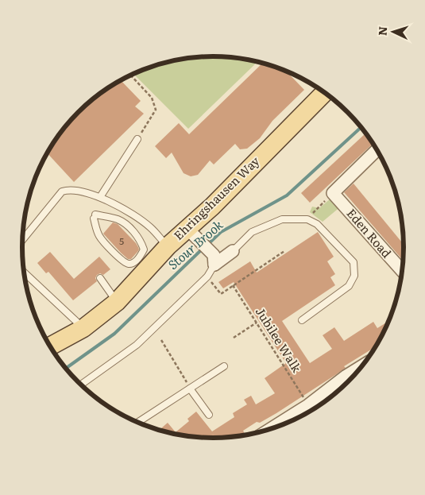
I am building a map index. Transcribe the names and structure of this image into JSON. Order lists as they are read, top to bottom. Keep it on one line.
{"streets":{"main road":["Ehringshausen Way"],"street":["Eden Road"],"path":["Jubilee Walk"]},"water":["Stour Brook"],"house_numbers":["5"],"north":"left"}
